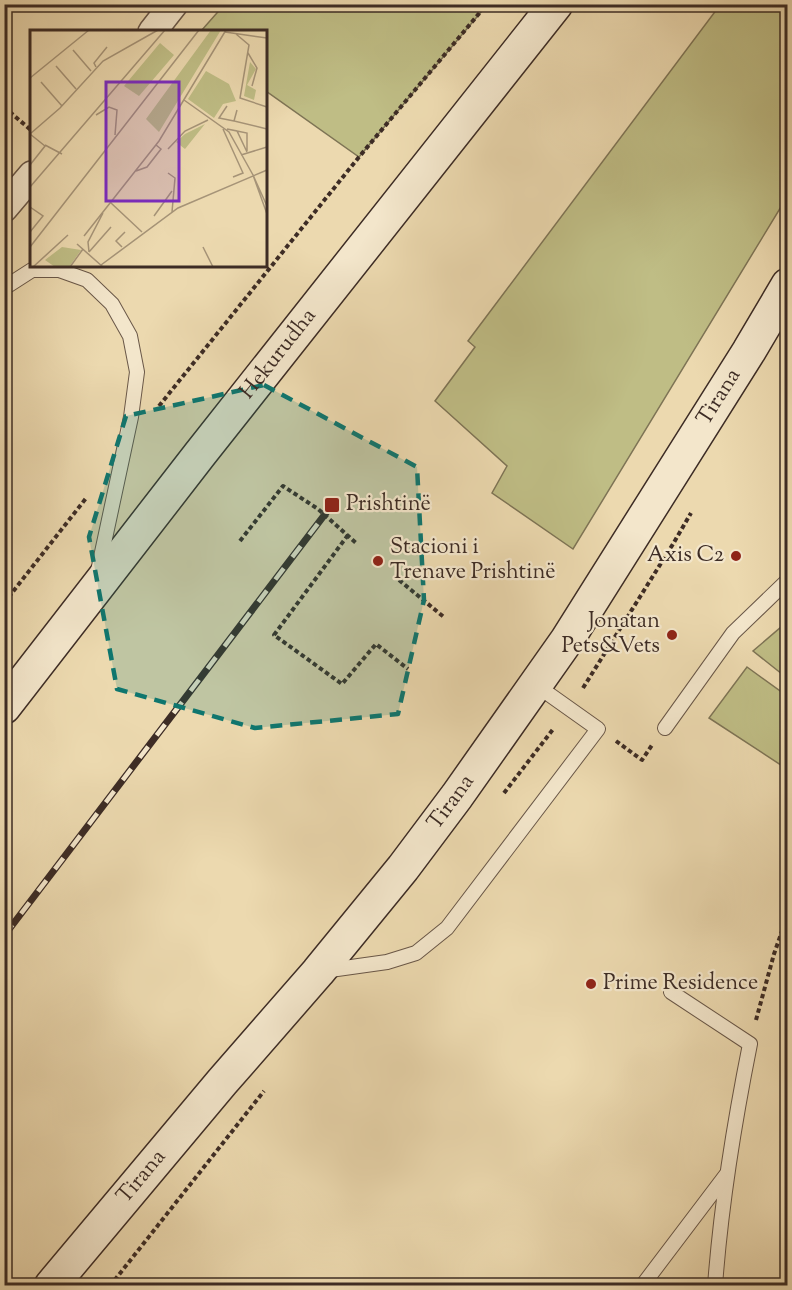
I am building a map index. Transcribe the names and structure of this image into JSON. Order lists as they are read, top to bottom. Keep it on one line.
{"streets":{"main road":["Hekurudha","Tirana"]},"places":{"transit":["Prishtinë"],"other":["Axis C2","Stacioni i Trenave Prishtinë","Jonatan Pets&Vets","Prime Residence"]}}
